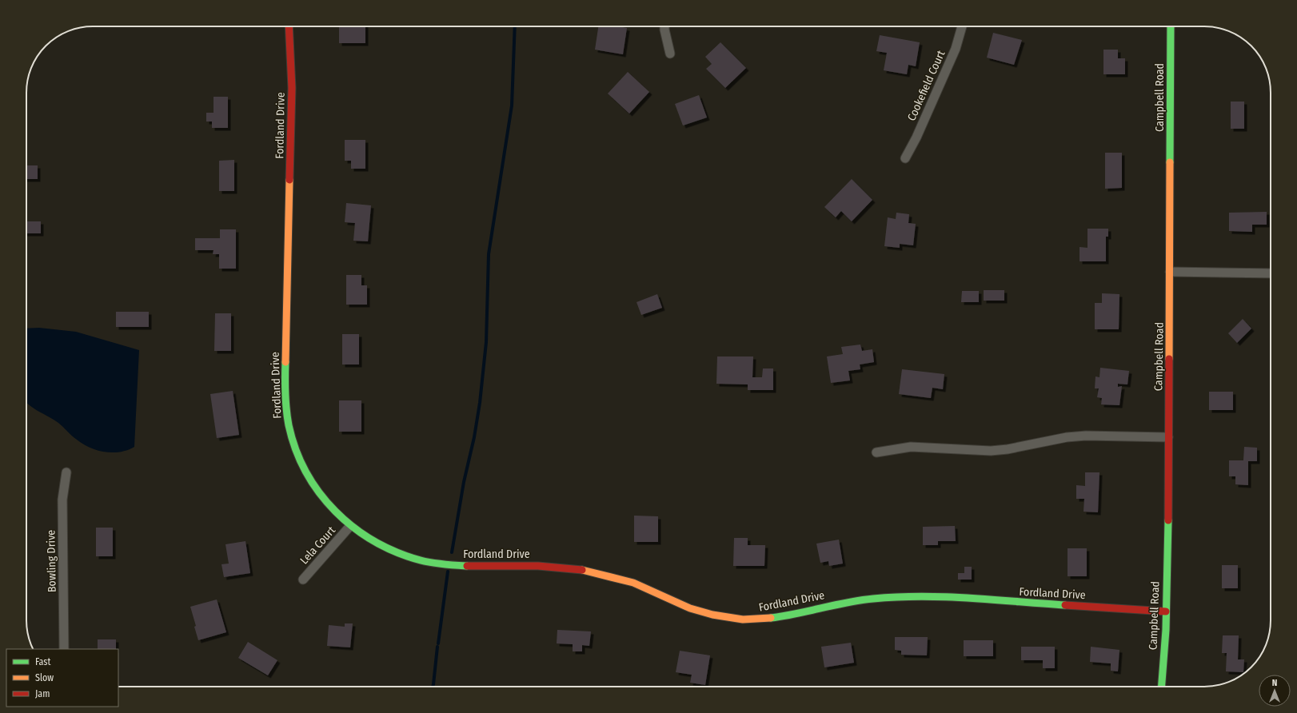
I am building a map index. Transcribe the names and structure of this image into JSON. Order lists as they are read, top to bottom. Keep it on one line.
{"streets":{"street":["Cookefield Court","Campbell Road","Fordland Drive","Lela Court","Bowling Drive"]},"crossings":[["Campbell Road","Fordland Drive"],["Fordland Drive","Lela Court"]],"legend":["Fast","Slow","Jam"],"north":"top"}
